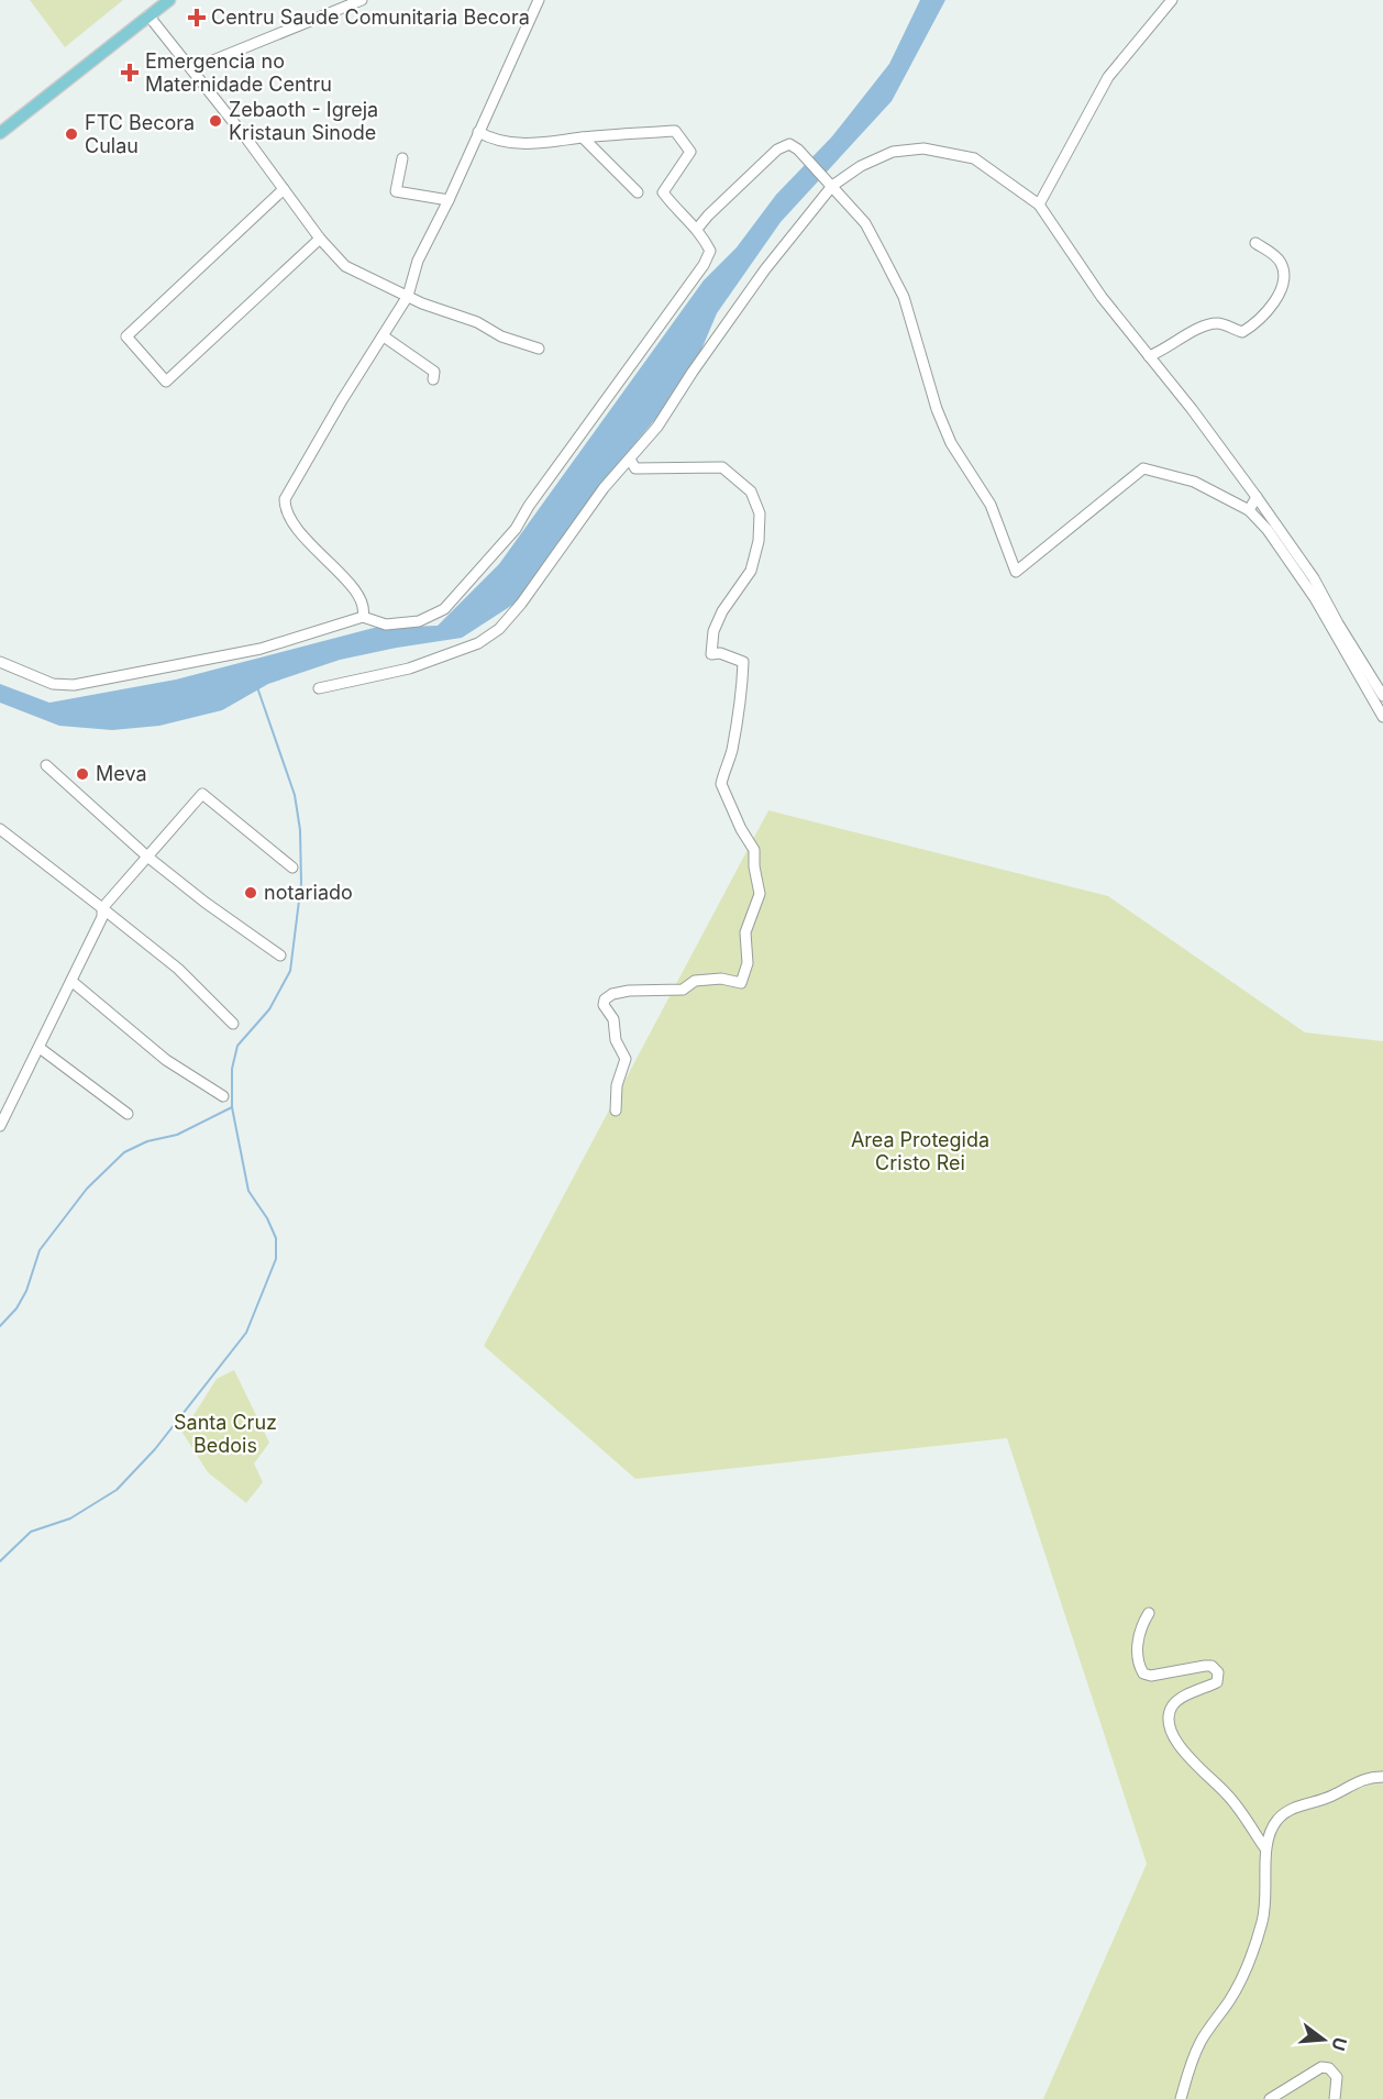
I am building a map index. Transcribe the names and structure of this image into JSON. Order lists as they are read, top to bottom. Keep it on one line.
{"parks":["Area Protegida Cristo Rei","Santa Cruz Bedois"],"places":{"health":["Centru Saude Comunitaria Becora","Emergencia no Maternidade Centru"],"other":["Zebaoth - Igreja Kristaun Sinode","FTC Becora Culau","Meva","notariado"]},"north":"right"}
